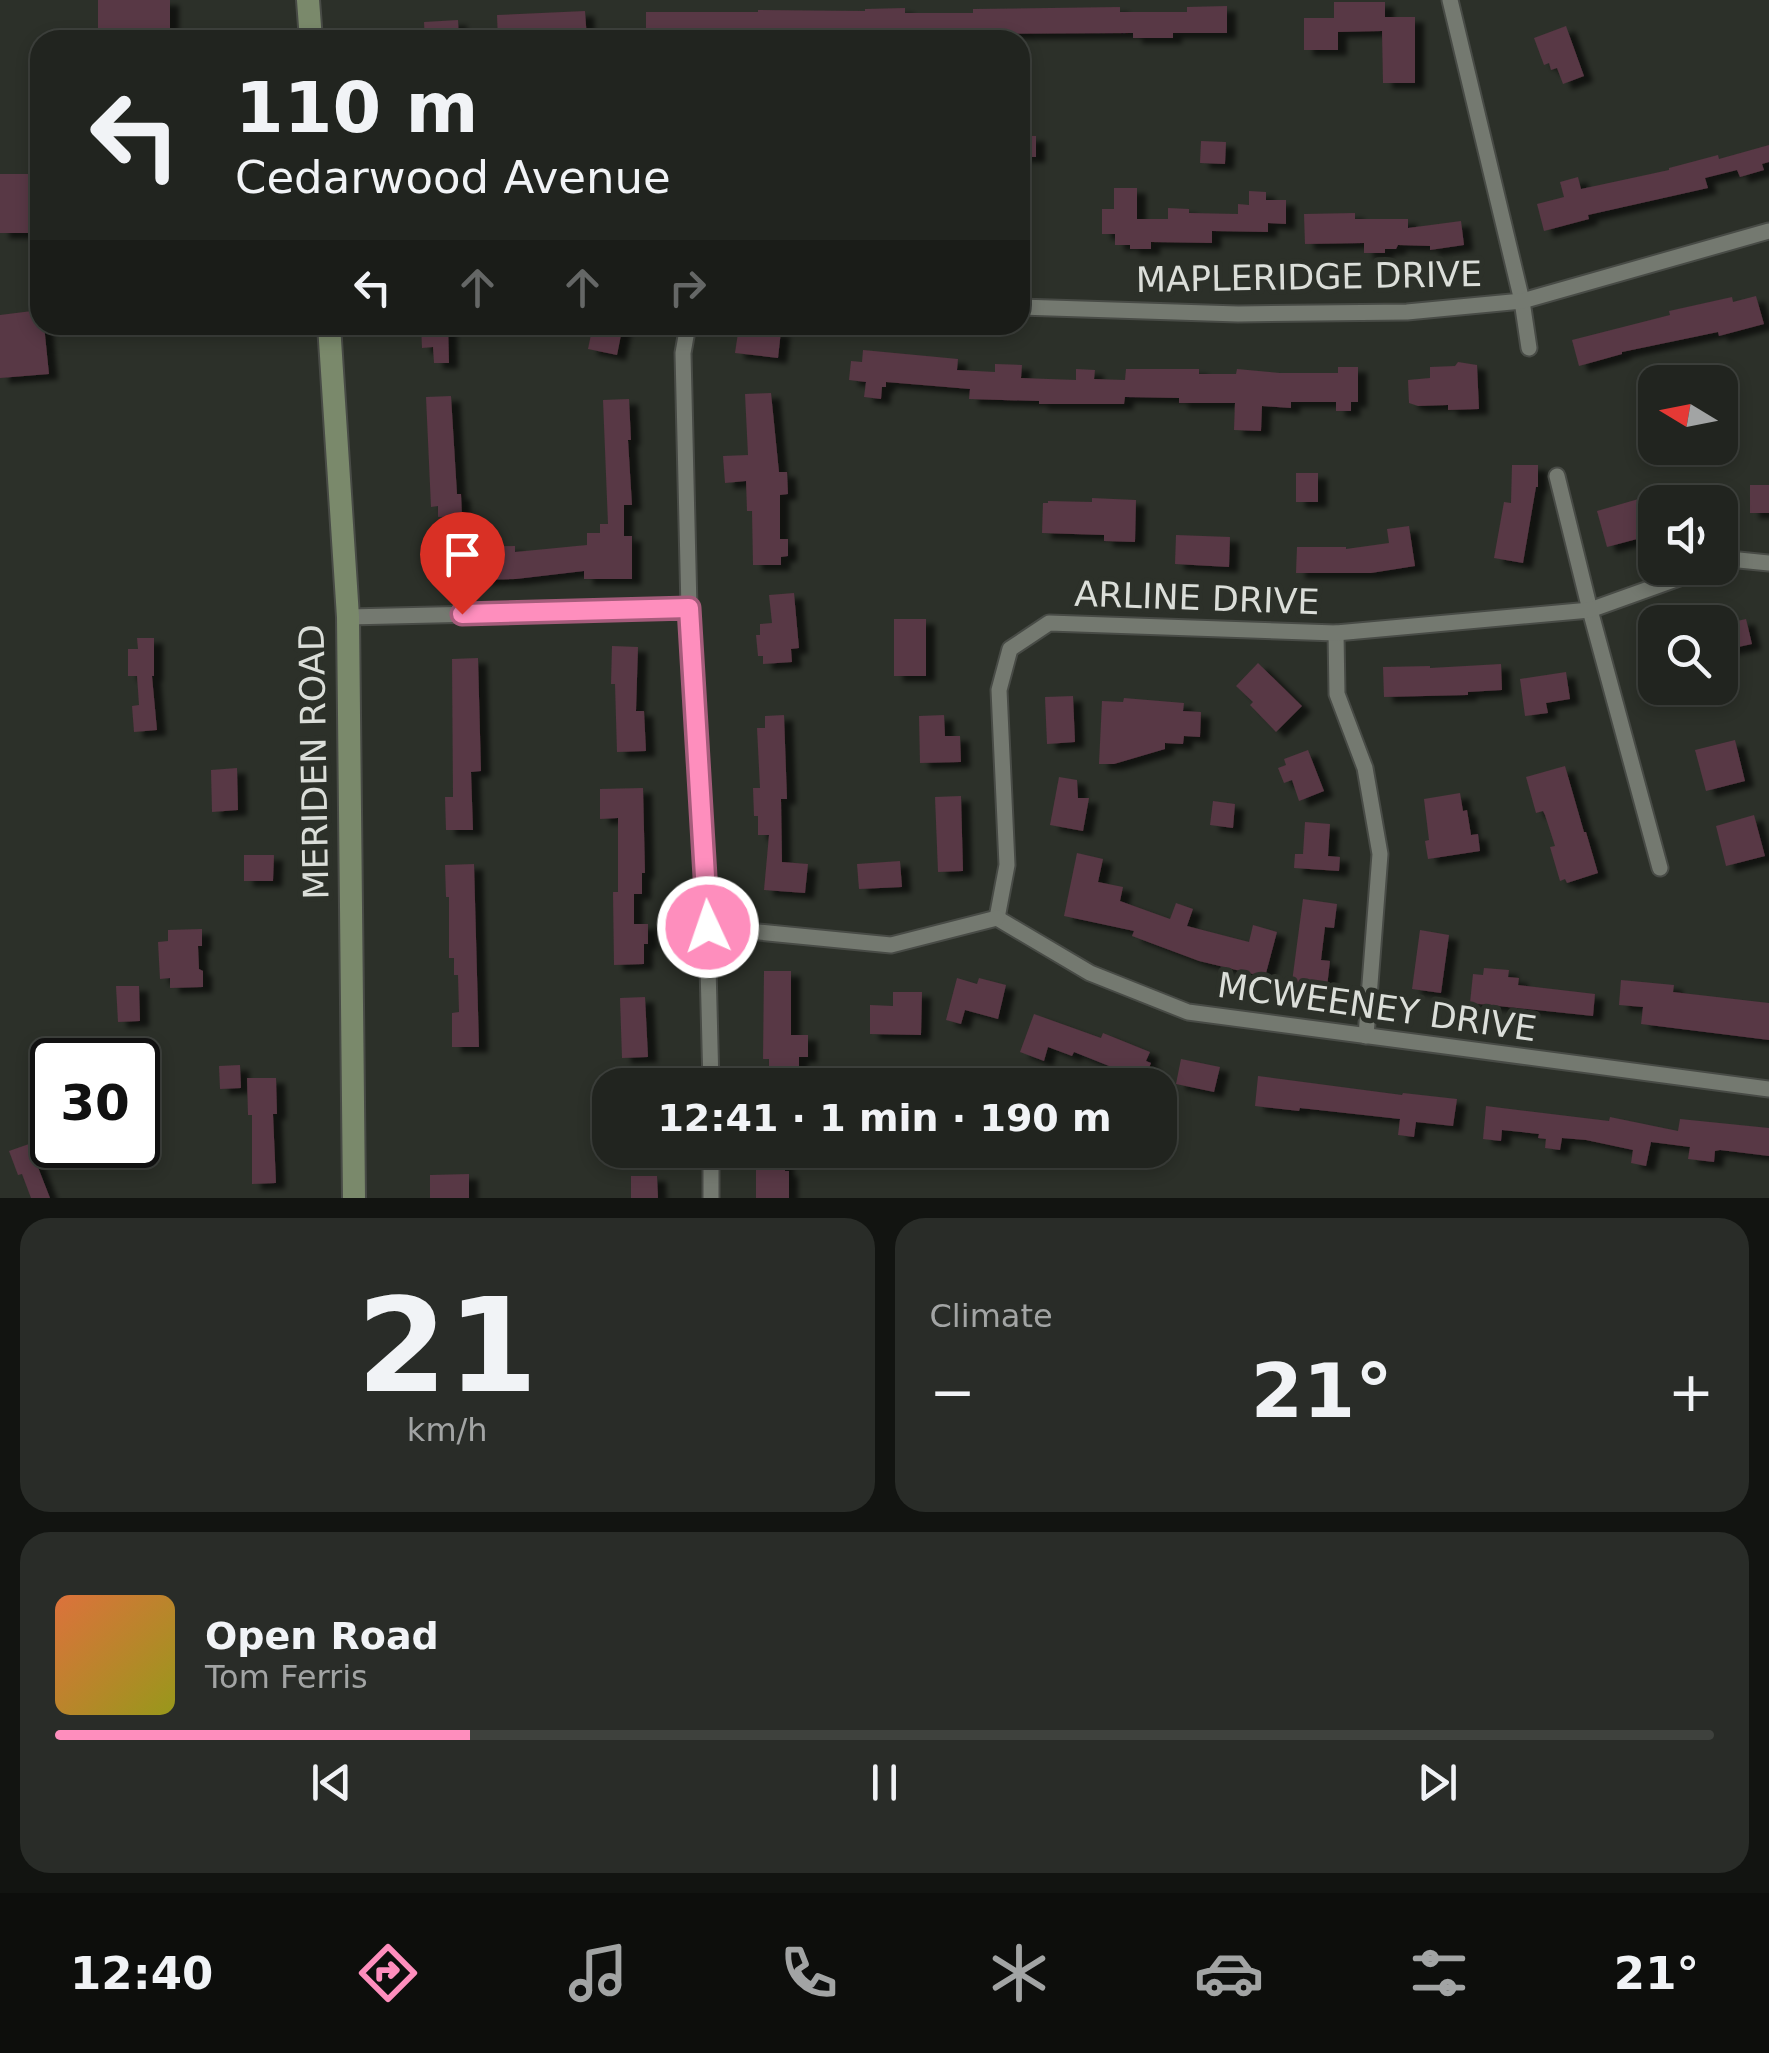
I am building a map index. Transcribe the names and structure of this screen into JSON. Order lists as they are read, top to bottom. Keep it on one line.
{"streets":{"main road":["MERIDEN ROAD"],"street":["MAPLERIDGE DRIVE","ARLINE DRIVE","MCWEENEY DRIVE"]},"crossings":[["ARLINE DRIVE","MCWEENEY DRIVE"]],"north":"left","page":{"turn":["110 m","Cedarwood Avenue"],"limit":"30","trip":"12:41 · 1 min · 190 m","tile":[["21","km/h"],"Climate"],"heat":["−","21°","+"],"song":["Open Road","Tom Ferris"],"tabs":["12:40","21°"]}}
